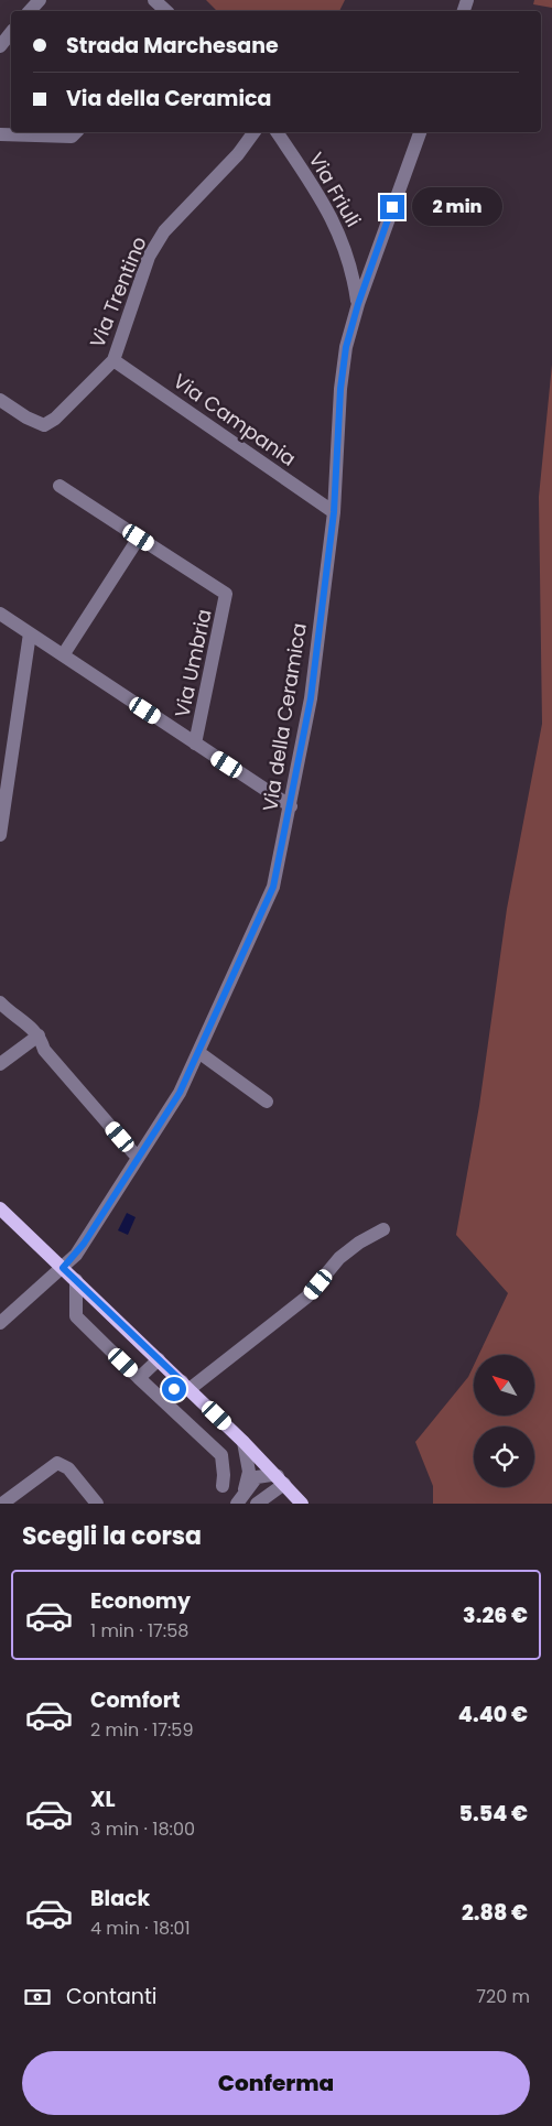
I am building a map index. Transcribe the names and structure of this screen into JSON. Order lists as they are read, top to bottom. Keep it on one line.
{"streets":{"street":["Via Friuli","Via Trentino","Via Campania","Via Umbria","Via della Ceramica"]},"crossings":[["Via Friuli","Via della Ceramica"],["Via Trentino","Via Campania"],["Via Campania","Via della Ceramica"]],"north":"top left","page":{"banner":["Strada Marchesane","Via della Ceramica"],"bubble":"2 min","heading":"Scegli la corsa","list":[{"name":"Economy","note":"1 min · 17:58","value":"3.26 €"},{"name":"Comfort","note":"2 min · 17:59","value":"4.40 €"},{"name":"XL","note":"3 min · 18:00","value":"5.54 €"},{"name":"Black","note":"4 min · 18:01","value":"2.88 €"}],"pay":["Contanti","720 m"],"buttons":"Conferma"}}
